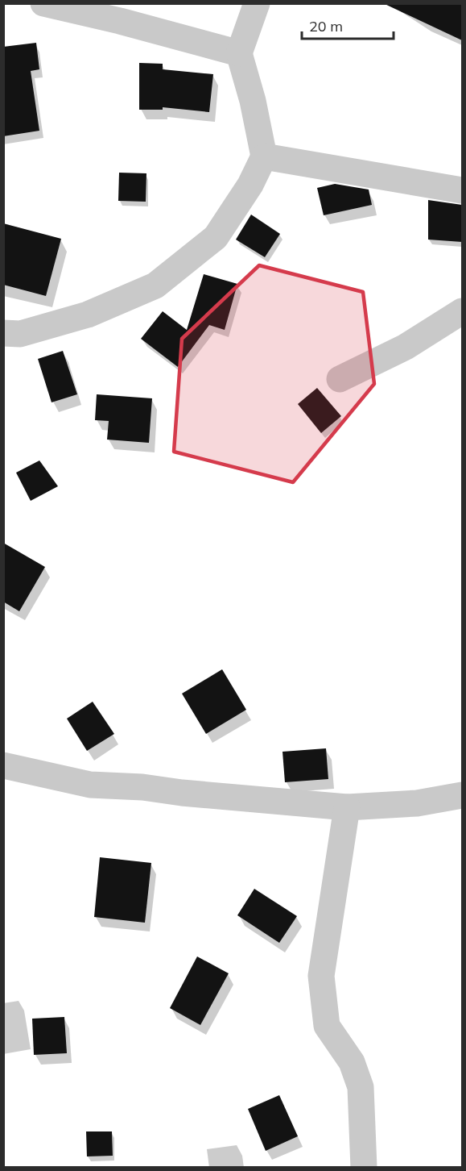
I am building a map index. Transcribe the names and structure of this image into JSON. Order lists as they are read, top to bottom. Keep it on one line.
{"scale_bar":"20 m"}
